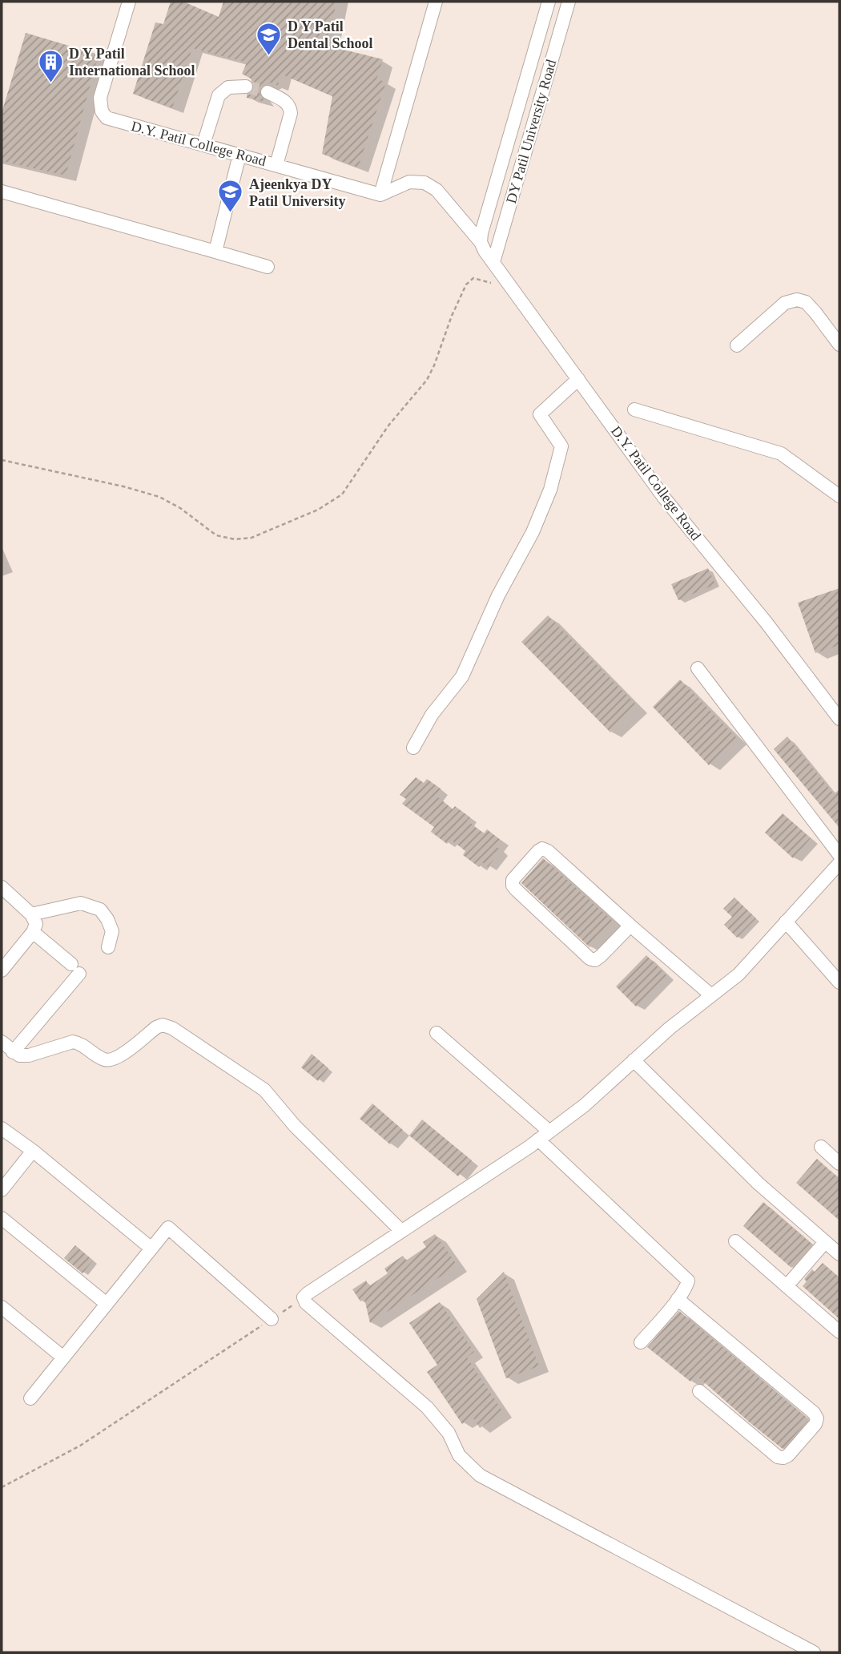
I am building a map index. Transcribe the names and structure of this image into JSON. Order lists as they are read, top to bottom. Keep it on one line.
{"streets":{"street":["DY Patil University Road","D.Y. Patil College Road"]},"crossings":[["DY Patil University Road","D.Y. Patil College Road"]],"places":{"school or university":["D Y Patil Dental School","Ajeenkya DY Patil University"],"building":["D Y Patil International School"]}}
